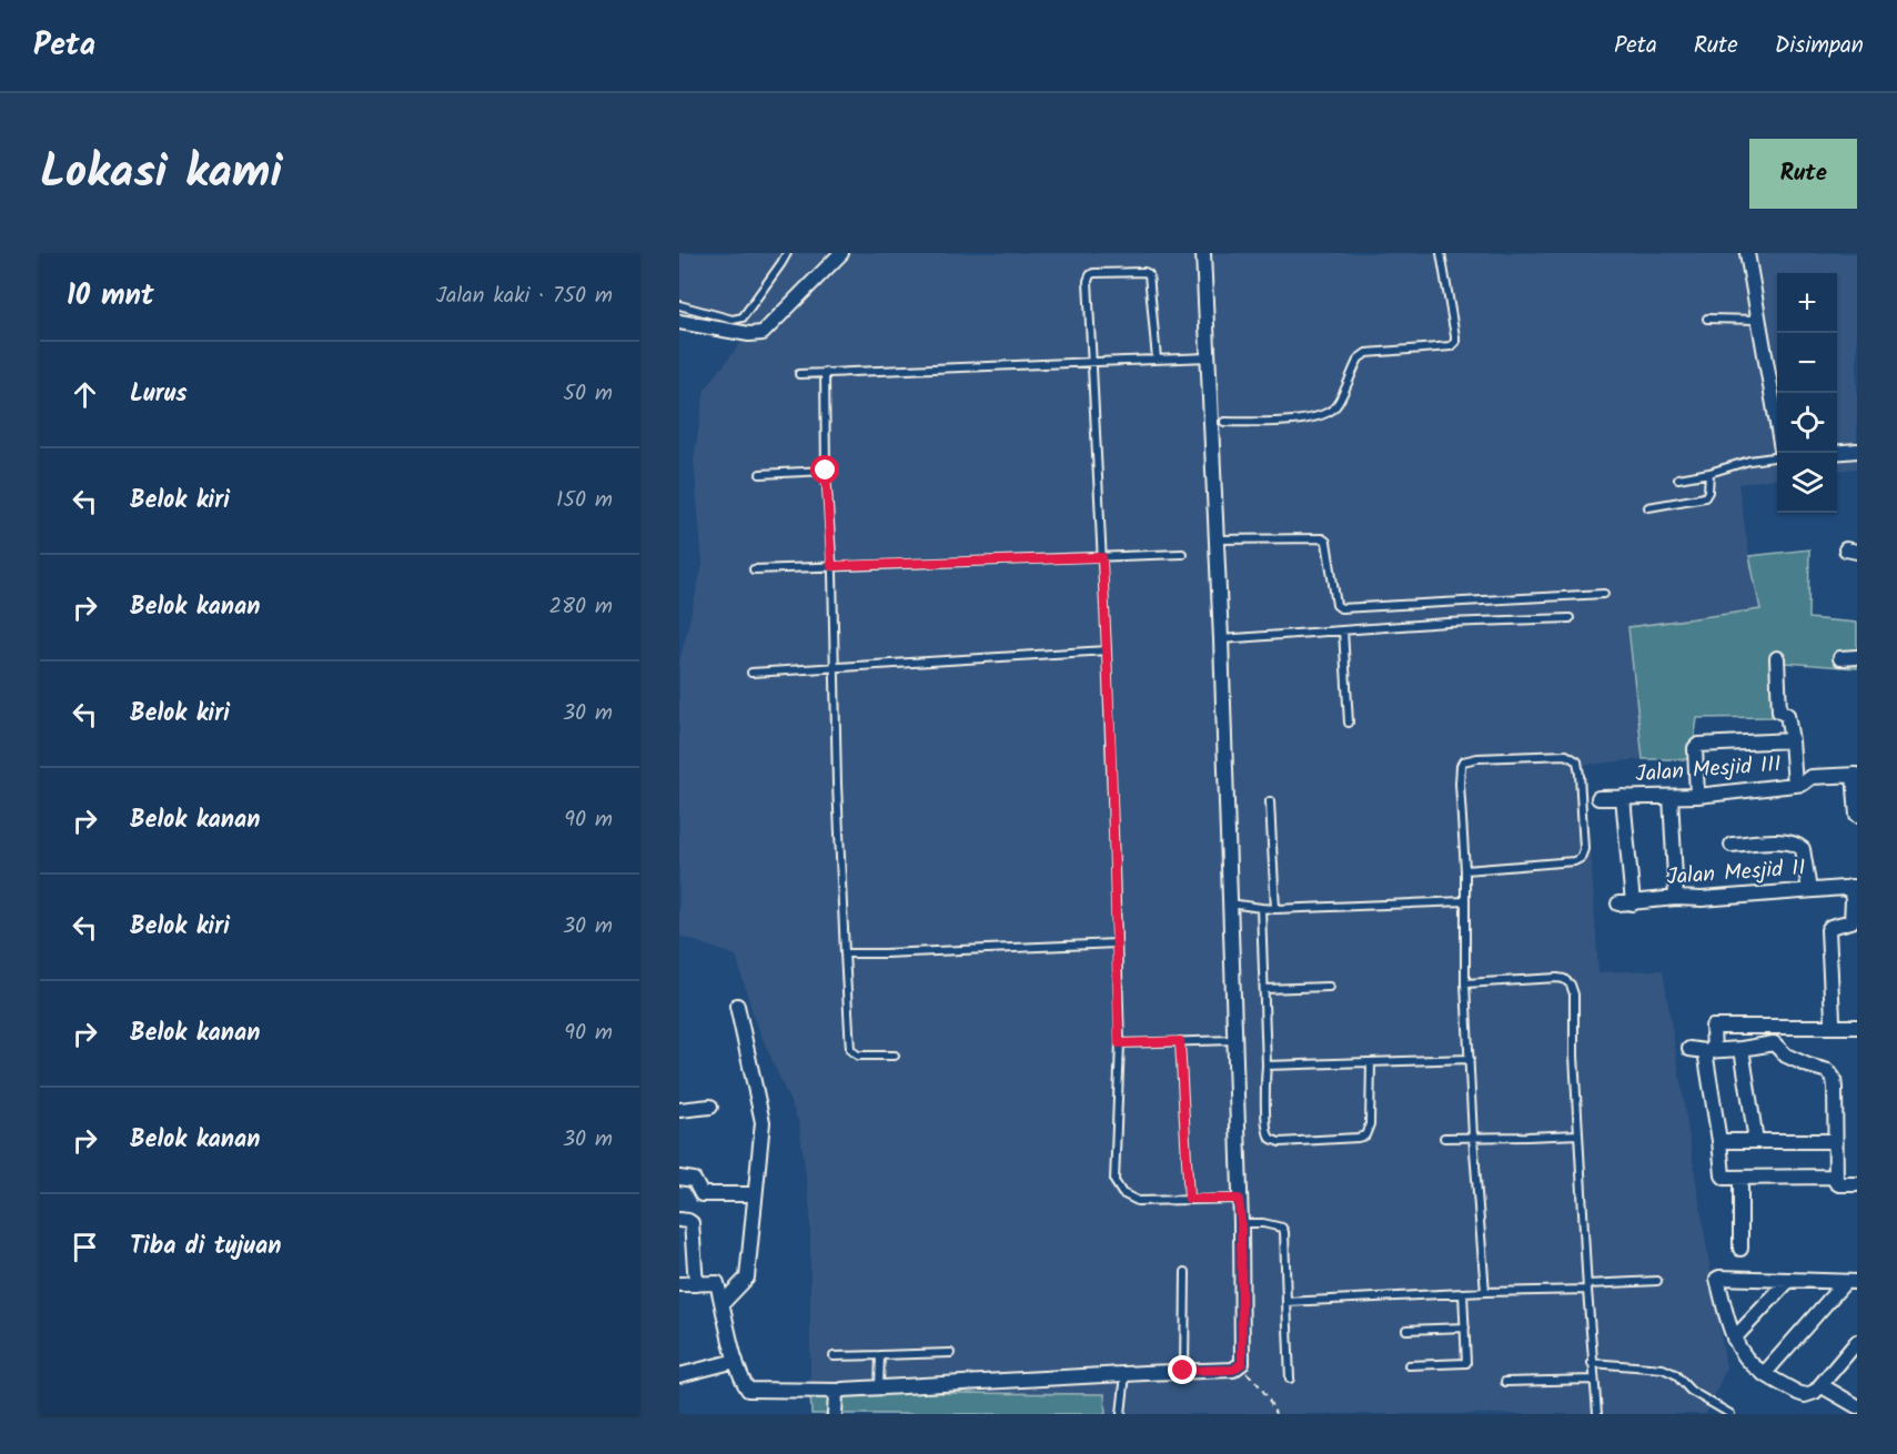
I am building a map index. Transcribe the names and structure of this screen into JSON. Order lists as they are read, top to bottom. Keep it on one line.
{"streets":{"street":["Jalan Mesjid III","Jalan Mesjid II"]},"crossings":[["Jalan Mesjid III","Jalan Mesjid II"]],"page":{"header":"Peta","nav":["Peta","Rute","Disimpan"],"title":"Lokasi kami","buttons":"Rute","heading":["10 mnt","Jalan kaki · 750 m"],"map_buttons":["+","−"],"list":[["Lurus","50 m"],["Belok kiri","150 m"],["Belok kanan","280 m"],["Belok kiri","30 m"],["Belok kanan","90 m"],["Belok kiri","30 m"],["Belok kanan","90 m"],["Belok kanan","30 m"],"Tiba di tujuan"]}}
